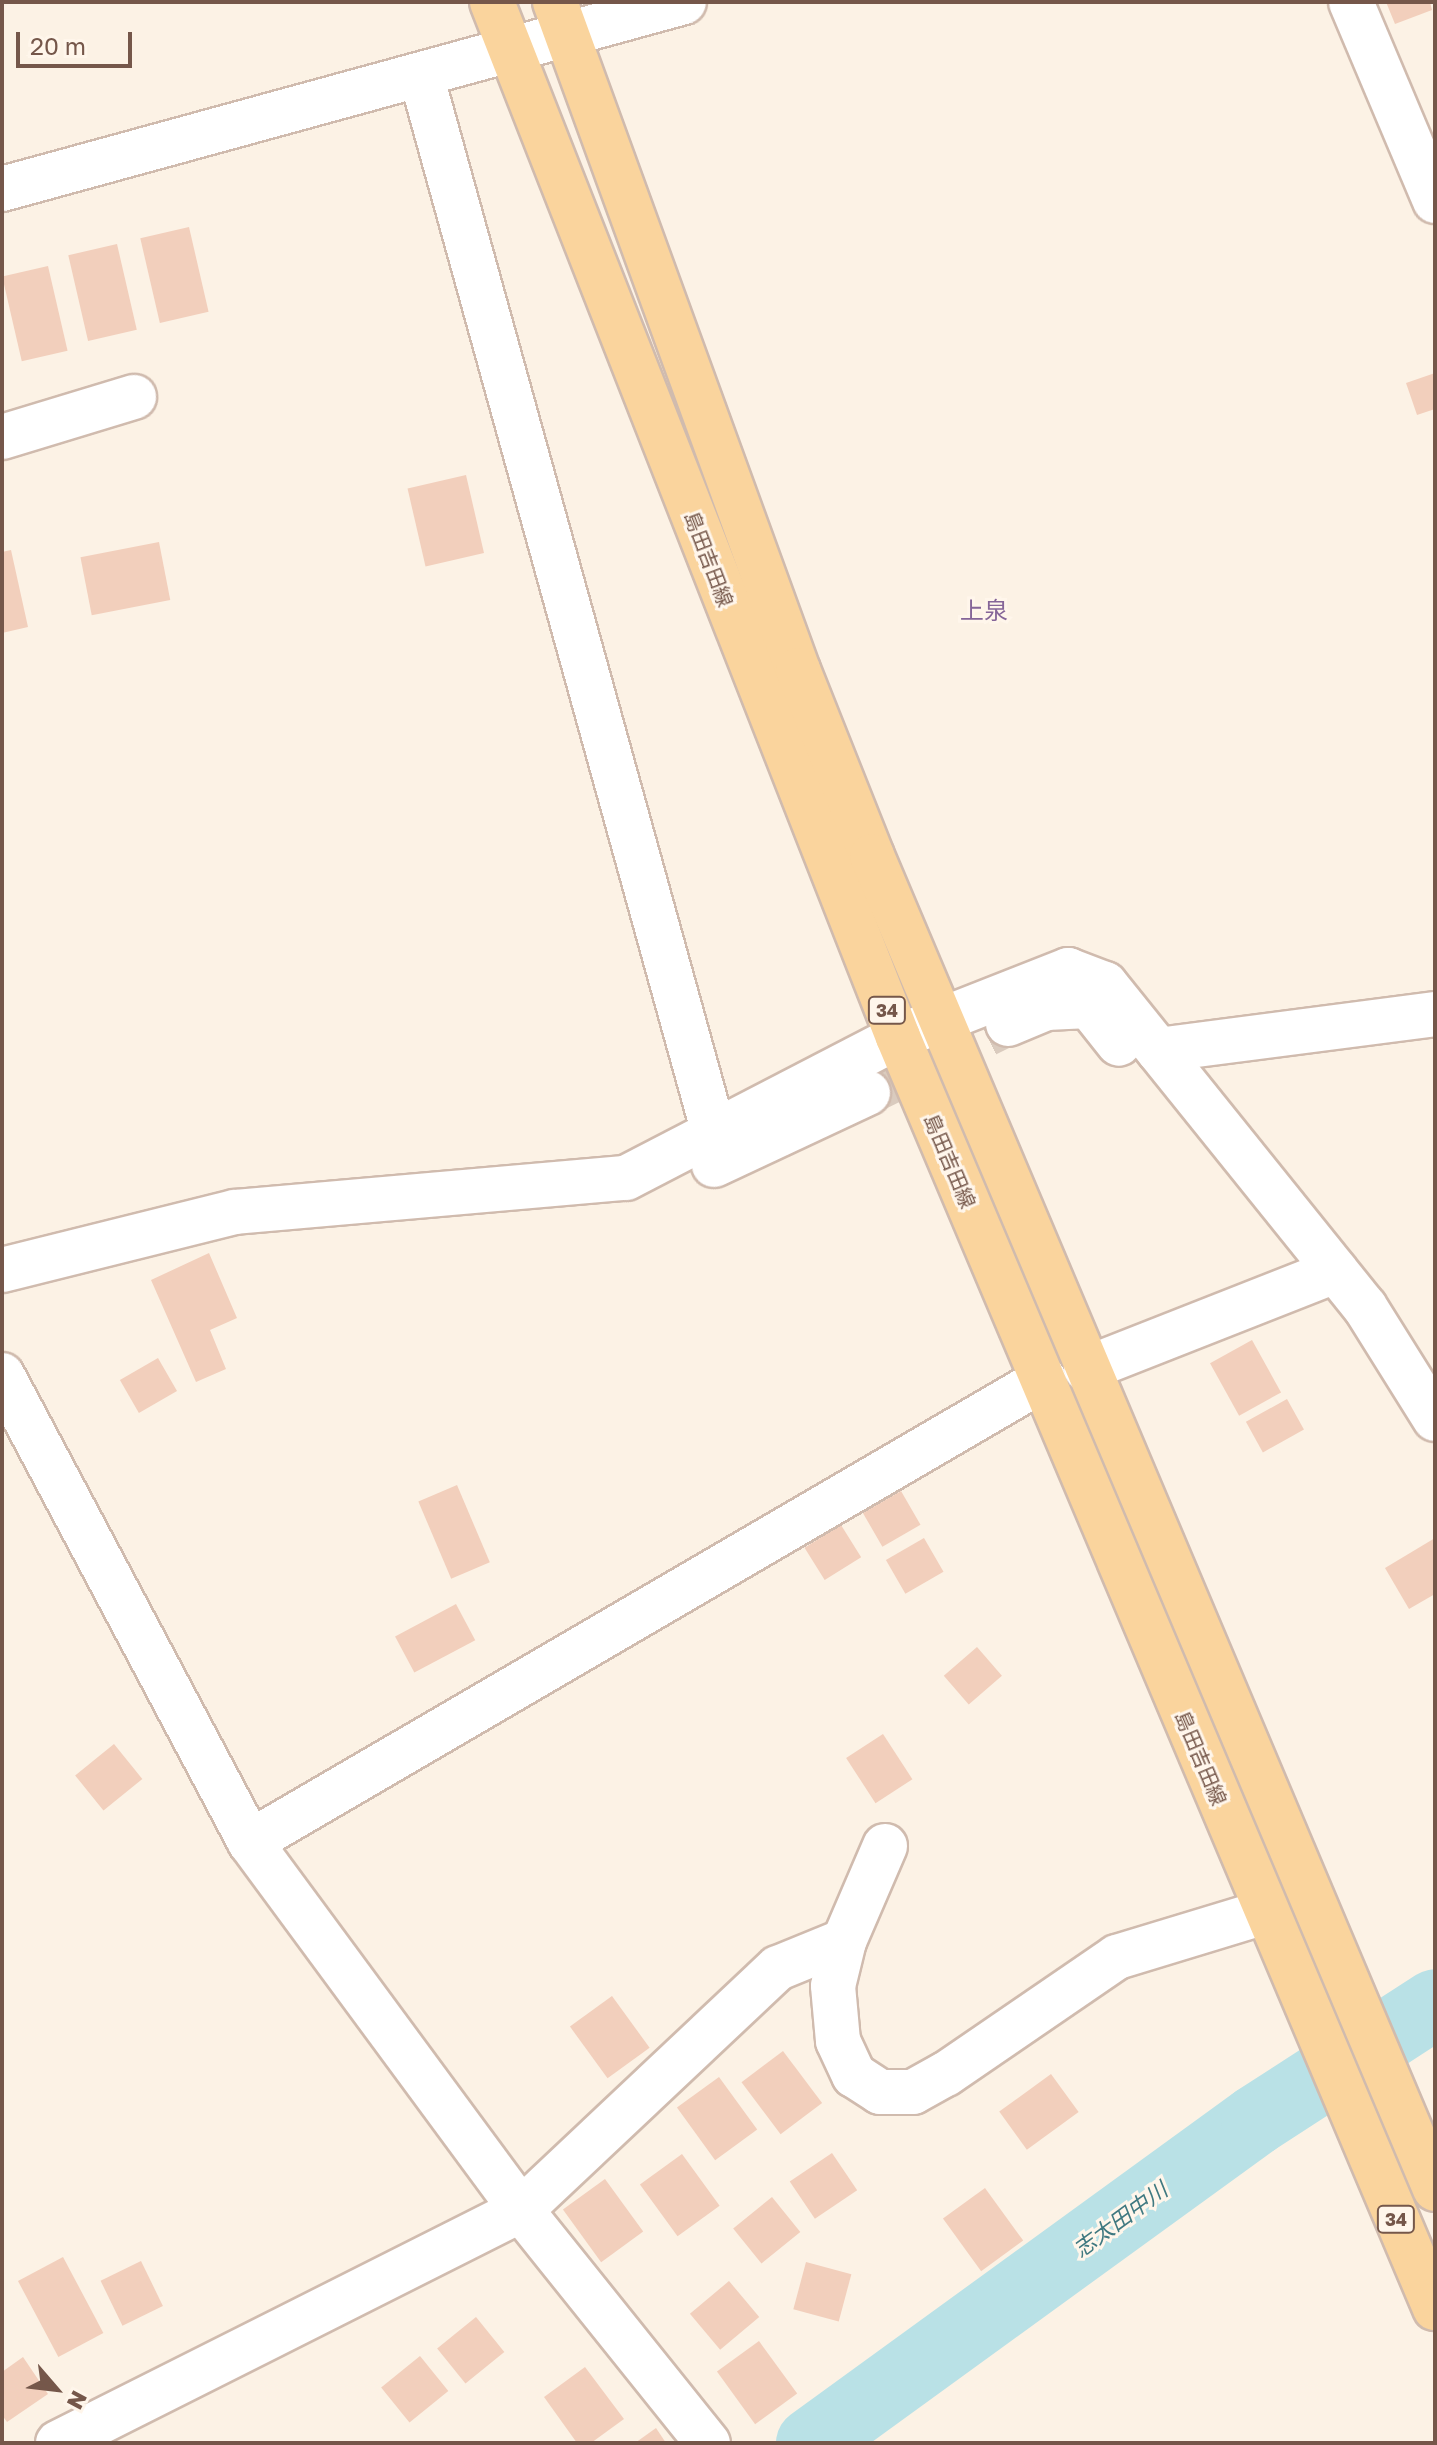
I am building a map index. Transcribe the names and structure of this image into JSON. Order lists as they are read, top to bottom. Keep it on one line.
{"streets":{"main road":["島田吉田線","34"]},"districts":["上泉"],"water":["志太田中川"],"scale_bar":"20 m","north":"bottom right"}
